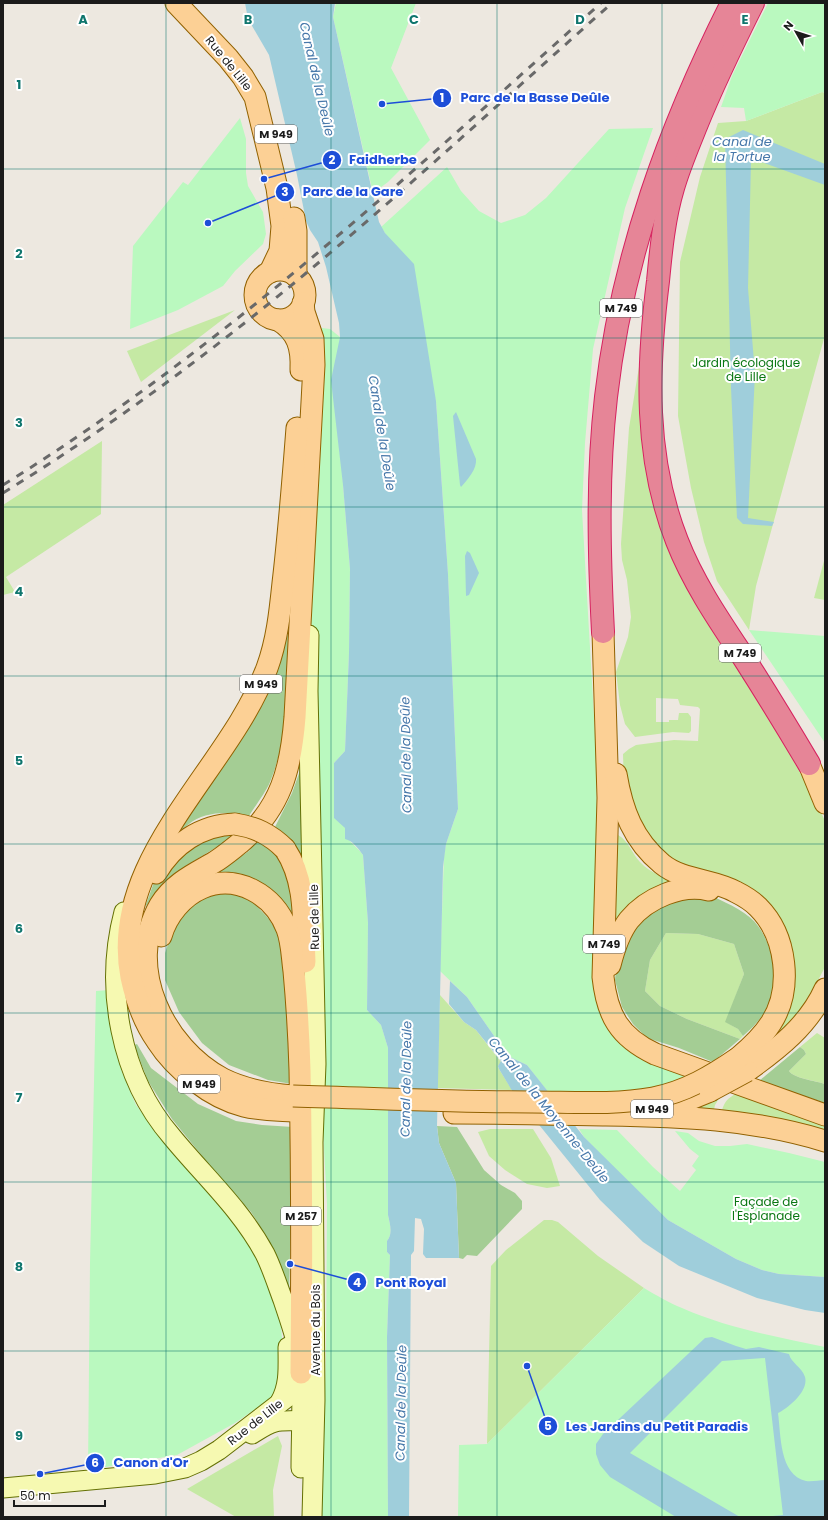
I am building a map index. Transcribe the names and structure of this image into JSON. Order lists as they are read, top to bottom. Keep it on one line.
{"streets":{"highway":["M 749"],"main road":["Rue de Lille","M 949","M 257"],"street":["Avenue du Bois"]},"crossings":[["Rue de Lille","M 949"],["Rue de Lille","M 257"],["Rue de Lille","Avenue du Bois"],["M 949","M 257"],["M 949","Avenue du Bois"],["M 257","Avenue du Bois"]],"water":["Canal de la Deûle","Canal de la Tortue","Canal de la Moyenne-Deûle"],"parks":["Jardin écologique de Lille","Façade de l'Esplanade"],"places":["Parc de la Basse Deûle","Faidherbe","Parc de la Gare","Pont Royal","Les Jardins du Petit Paradis","Canon d'Or"],"scale_bar":"50 m","north":"top left","grid":{"columns":["A","B","C","D","E"],"rows":["1","2","3","4","5","6","7","8","9"]}}
